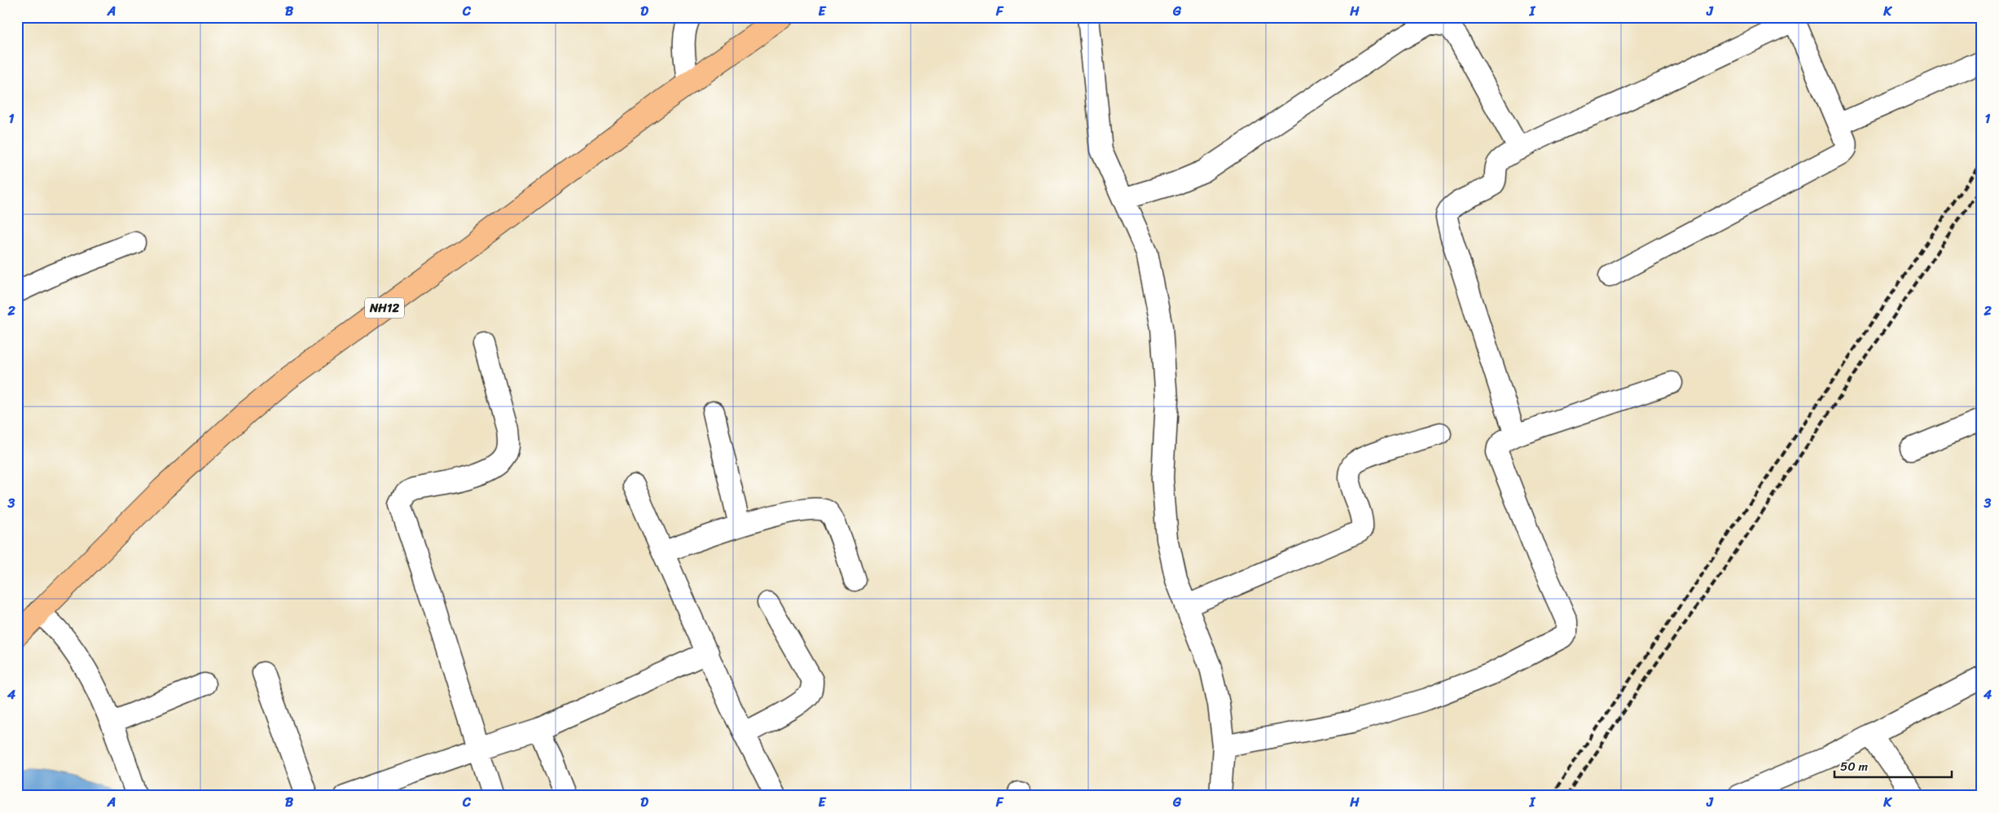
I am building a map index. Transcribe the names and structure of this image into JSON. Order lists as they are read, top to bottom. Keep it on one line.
{"streets":{"main road":["NH12"]},"scale_bar":"50 m","grid":{"columns":["A","B","C","D","E","F","G","H","I","J","K"],"rows":["1","2","3","4"]}}
